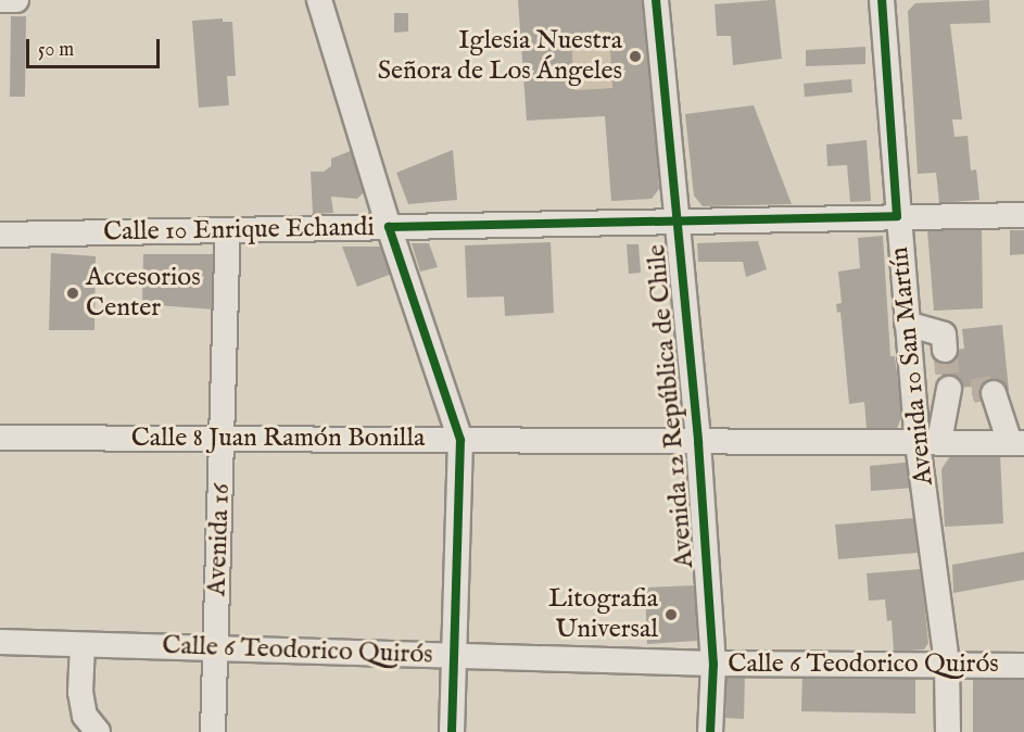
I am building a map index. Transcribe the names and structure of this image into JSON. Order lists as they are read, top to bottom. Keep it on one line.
{"streets":{"street":["Calle 10 Enrique Echandi","Avenida 10 San Martín","Avenida 12 República de Chile","Calle 8 Juan Ramón Bonilla","Avenida 16","Calle 6 Teodorico Quirós"]},"crossings":[["Calle 10 Enrique Echandi","Avenida 10 San Martín"],["Calle 10 Enrique Echandi","Avenida 12 República de Chile"],["Calle 10 Enrique Echandi","Avenida 16"],["Avenida 10 San Martín","Calle 8 Juan Ramón Bonilla"],["Avenida 10 San Martín","Calle 6 Teodorico Quirós"],["Avenida 12 República de Chile","Calle 8 Juan Ramón Bonilla"],["Avenida 12 República de Chile","Calle 6 Teodorico Quirós"],["Calle 8 Juan Ramón Bonilla","Avenida 16"],["Avenida 16","Calle 6 Teodorico Quirós"]],"places":["Iglesia Nuestra Señora de Los Ángeles","Accesorios Center","Litografia Universal"],"scale_bar":"50 m"}
